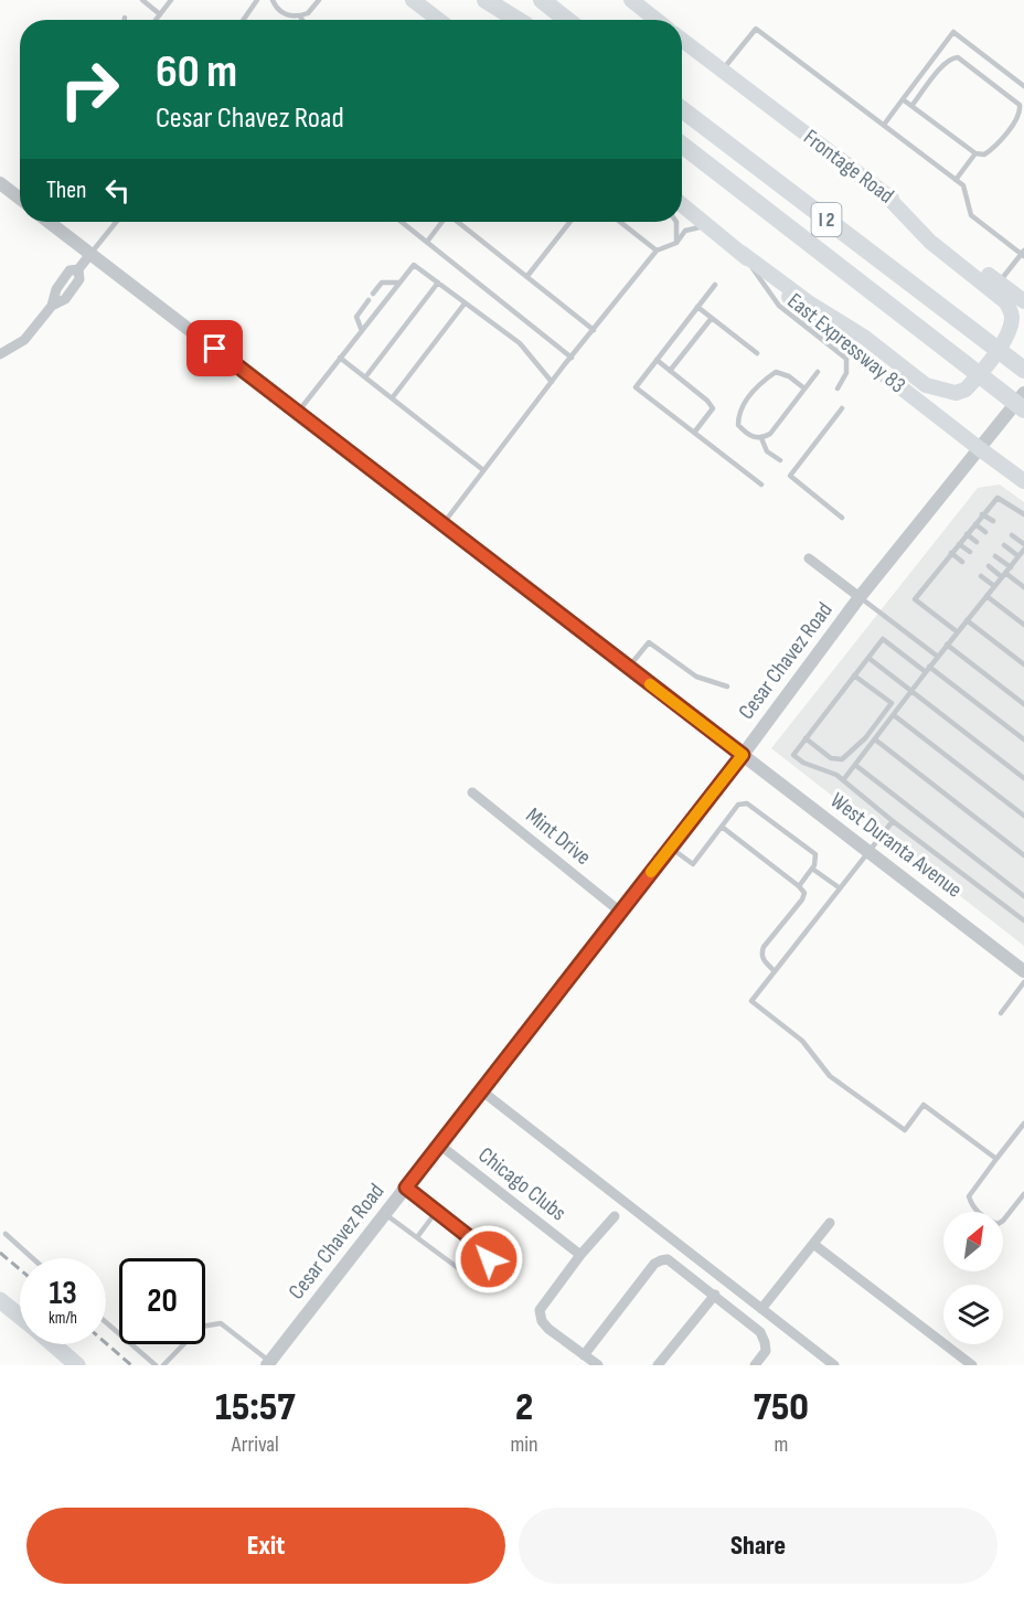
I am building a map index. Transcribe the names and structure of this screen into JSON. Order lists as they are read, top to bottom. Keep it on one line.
{"streets":{"highway":["I 2"],"main road":["Frontage Road","East Expressway 83"],"street":["Cesar Chavez Road","Mint Drive","West Duranta Avenue","Chicago Clubs"]},"crossings":[["East Expressway 83","Cesar Chavez Road"],["Cesar Chavez Road","Mint Drive"],["Cesar Chavez Road","West Duranta Avenue"],["Cesar Chavez Road","Chicago Clubs"]],"north":"top right","page":{"turn":["60 m","Cesar Chavez Road"],"then":"Then","speed":"13 km/h","limit":"20","eta":["15:57","Arrival","2","min","750","m"],"buttons":["Exit","Share"]}}
